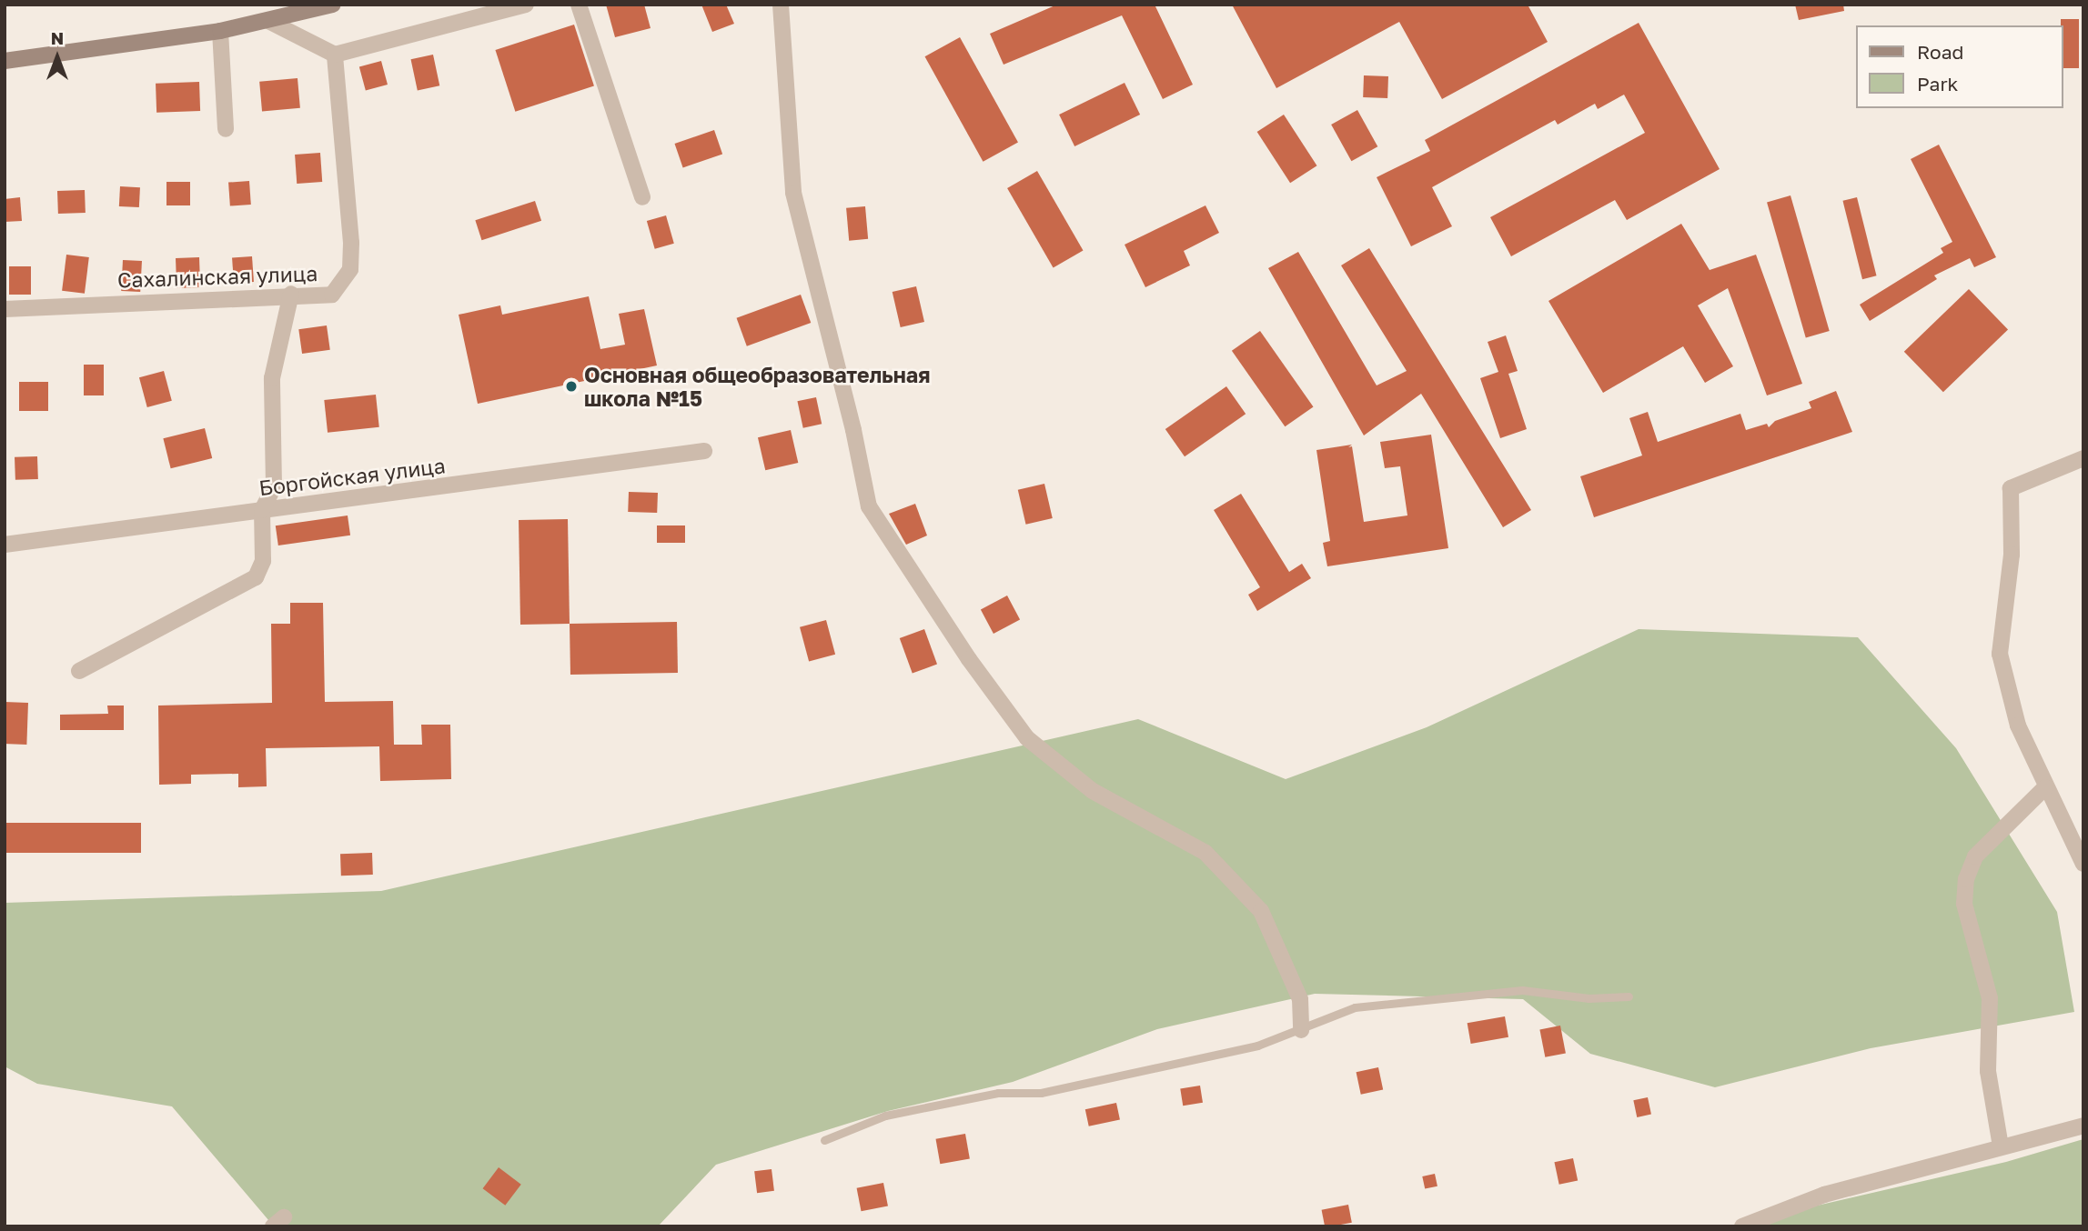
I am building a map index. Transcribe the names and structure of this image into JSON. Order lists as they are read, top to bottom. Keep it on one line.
{"streets":{"street":["Сахалинская улица","Боргойская улица"]},"places":["Основная общеобразовательная школа №15"],"legend":["Road","Park"],"north":"top"}
